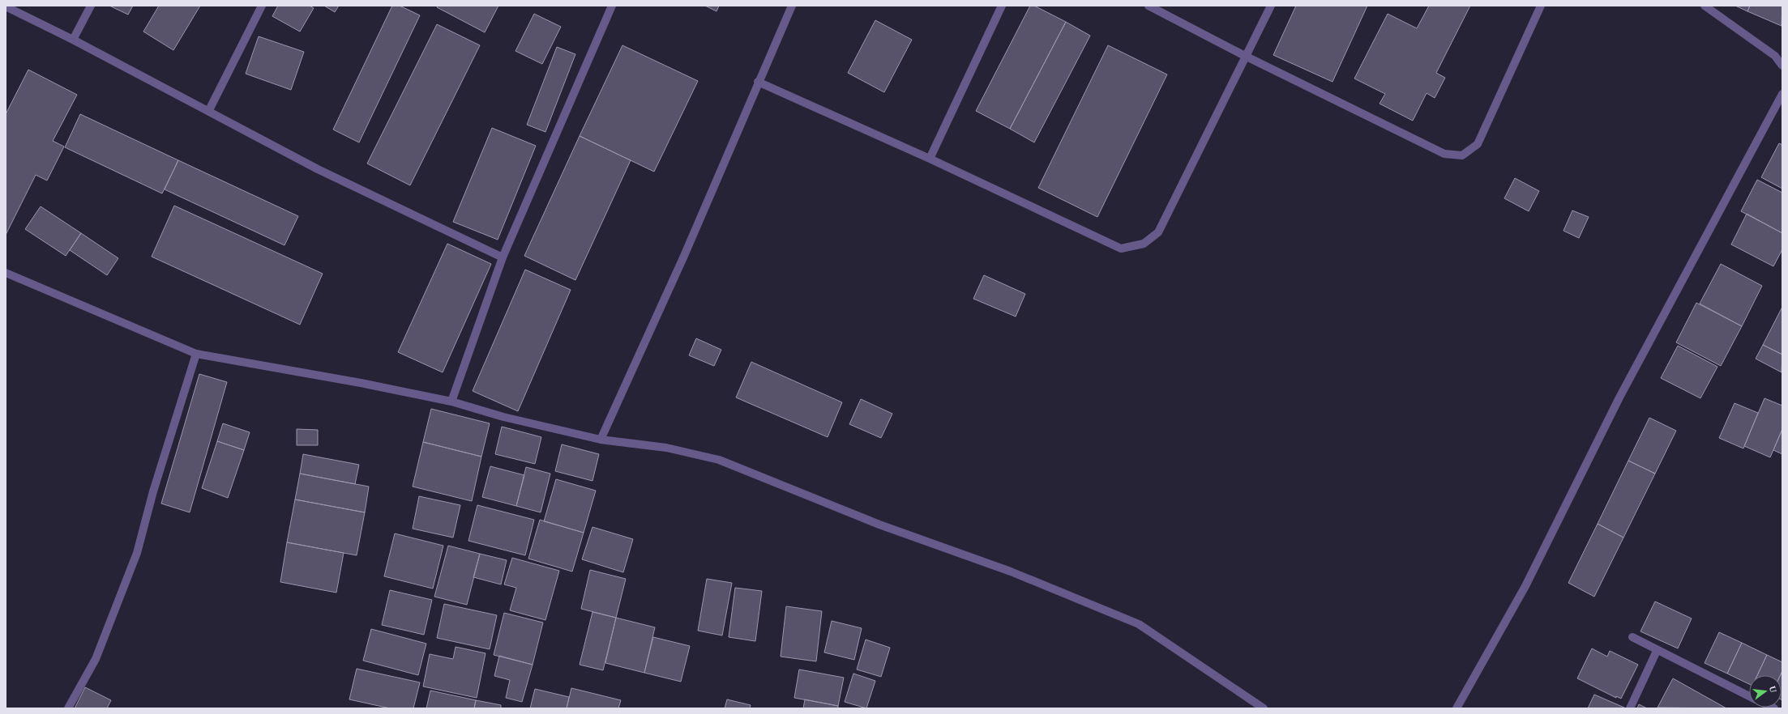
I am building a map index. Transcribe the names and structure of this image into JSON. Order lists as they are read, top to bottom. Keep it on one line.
{"north":"right"}
